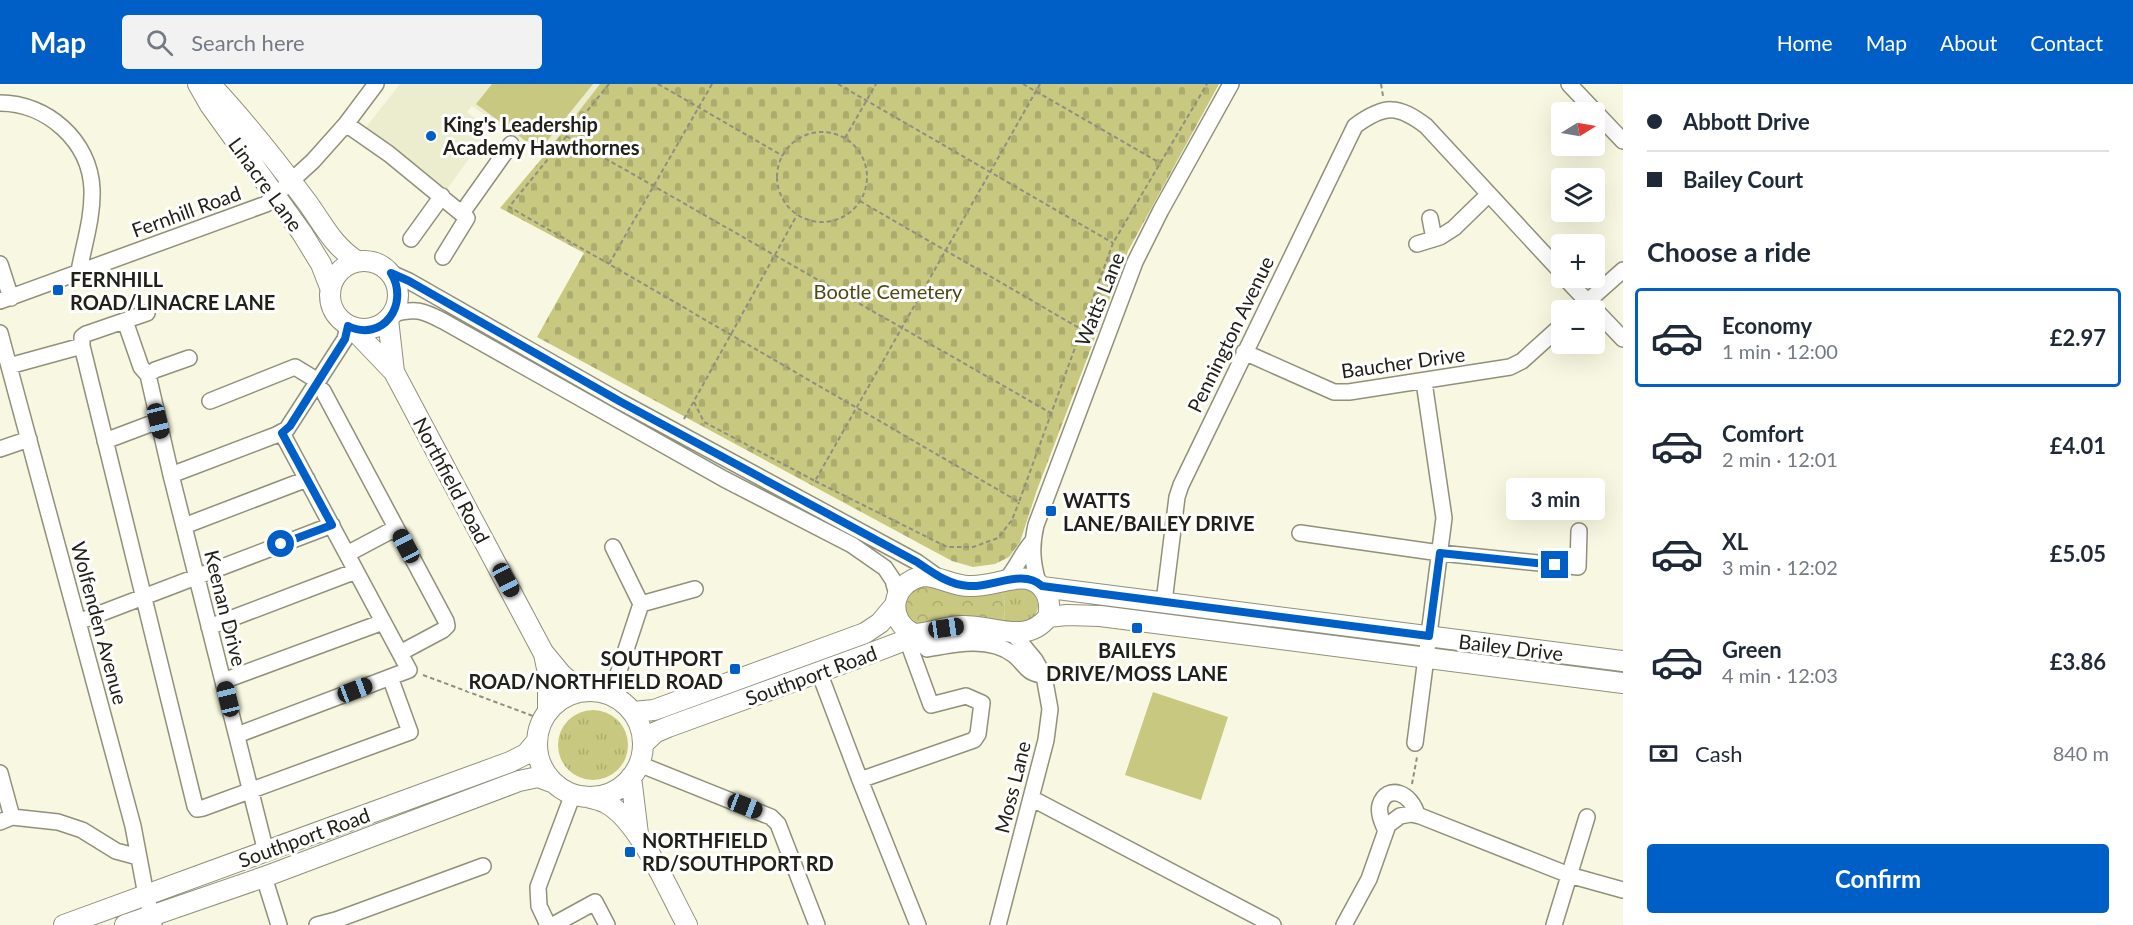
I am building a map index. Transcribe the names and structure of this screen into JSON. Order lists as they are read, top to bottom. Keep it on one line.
{"streets":{"main road":["Linacre Lane","Northfield Road","Bailey Drive","Southport Road"],"street":["Fernhill Road","Watts Lane","Pennington Avenue","Baucher Drive","Keenan Drive","Wolfenden Avenue","Moss Lane"]},"crossings":[["Linacre Lane","Fernhill Road"],["Linacre Lane","Northfield Road"],["Watts Lane","Bailey Drive"],["Pennington Avenue","Baucher Drive"],["Pennington Avenue","Bailey Drive"],["Northfield Road","Southport Road"],["Keenan Drive","Southport Road"],["Wolfenden Avenue","Southport Road"],["Bailey Drive","Southport Road"],["Bailey Drive","Moss Lane"],["Southport Road","Moss Lane"]],"parks":["Bootle Cemetery"],"places":{"other":["King's Leadership Academy Hawthornes"],"transit":["FERNHILL ROAD/LINACRE LANE","WATTS LANE/BAILEY DRIVE","BAILEYS DRIVE/MOSS LANE","SOUTHPORT ROAD/NORTHFIELD ROAD","NORTHFIELD RD/SOUTHPORT RD"]},"north":"right","page":{"header":"Map","search":"Search here","nav":["Home","Map","About","Contact"],"banner":["Abbott Drive","Bailey Court"],"map_buttons":["+","−"],"heading":"Choose a ride","list":[{"name":"Economy","note":"1 min · 12:00","value":"£2.97"},{"name":"Comfort","note":"2 min · 12:01","value":"£4.01"},{"name":"XL","note":"3 min · 12:02","value":"£5.05"},{"name":"Green","note":"4 min · 12:03","value":"£3.86"}],"bubble":"3 min","pay":["Cash","840 m"],"buttons":"Confirm"}}
